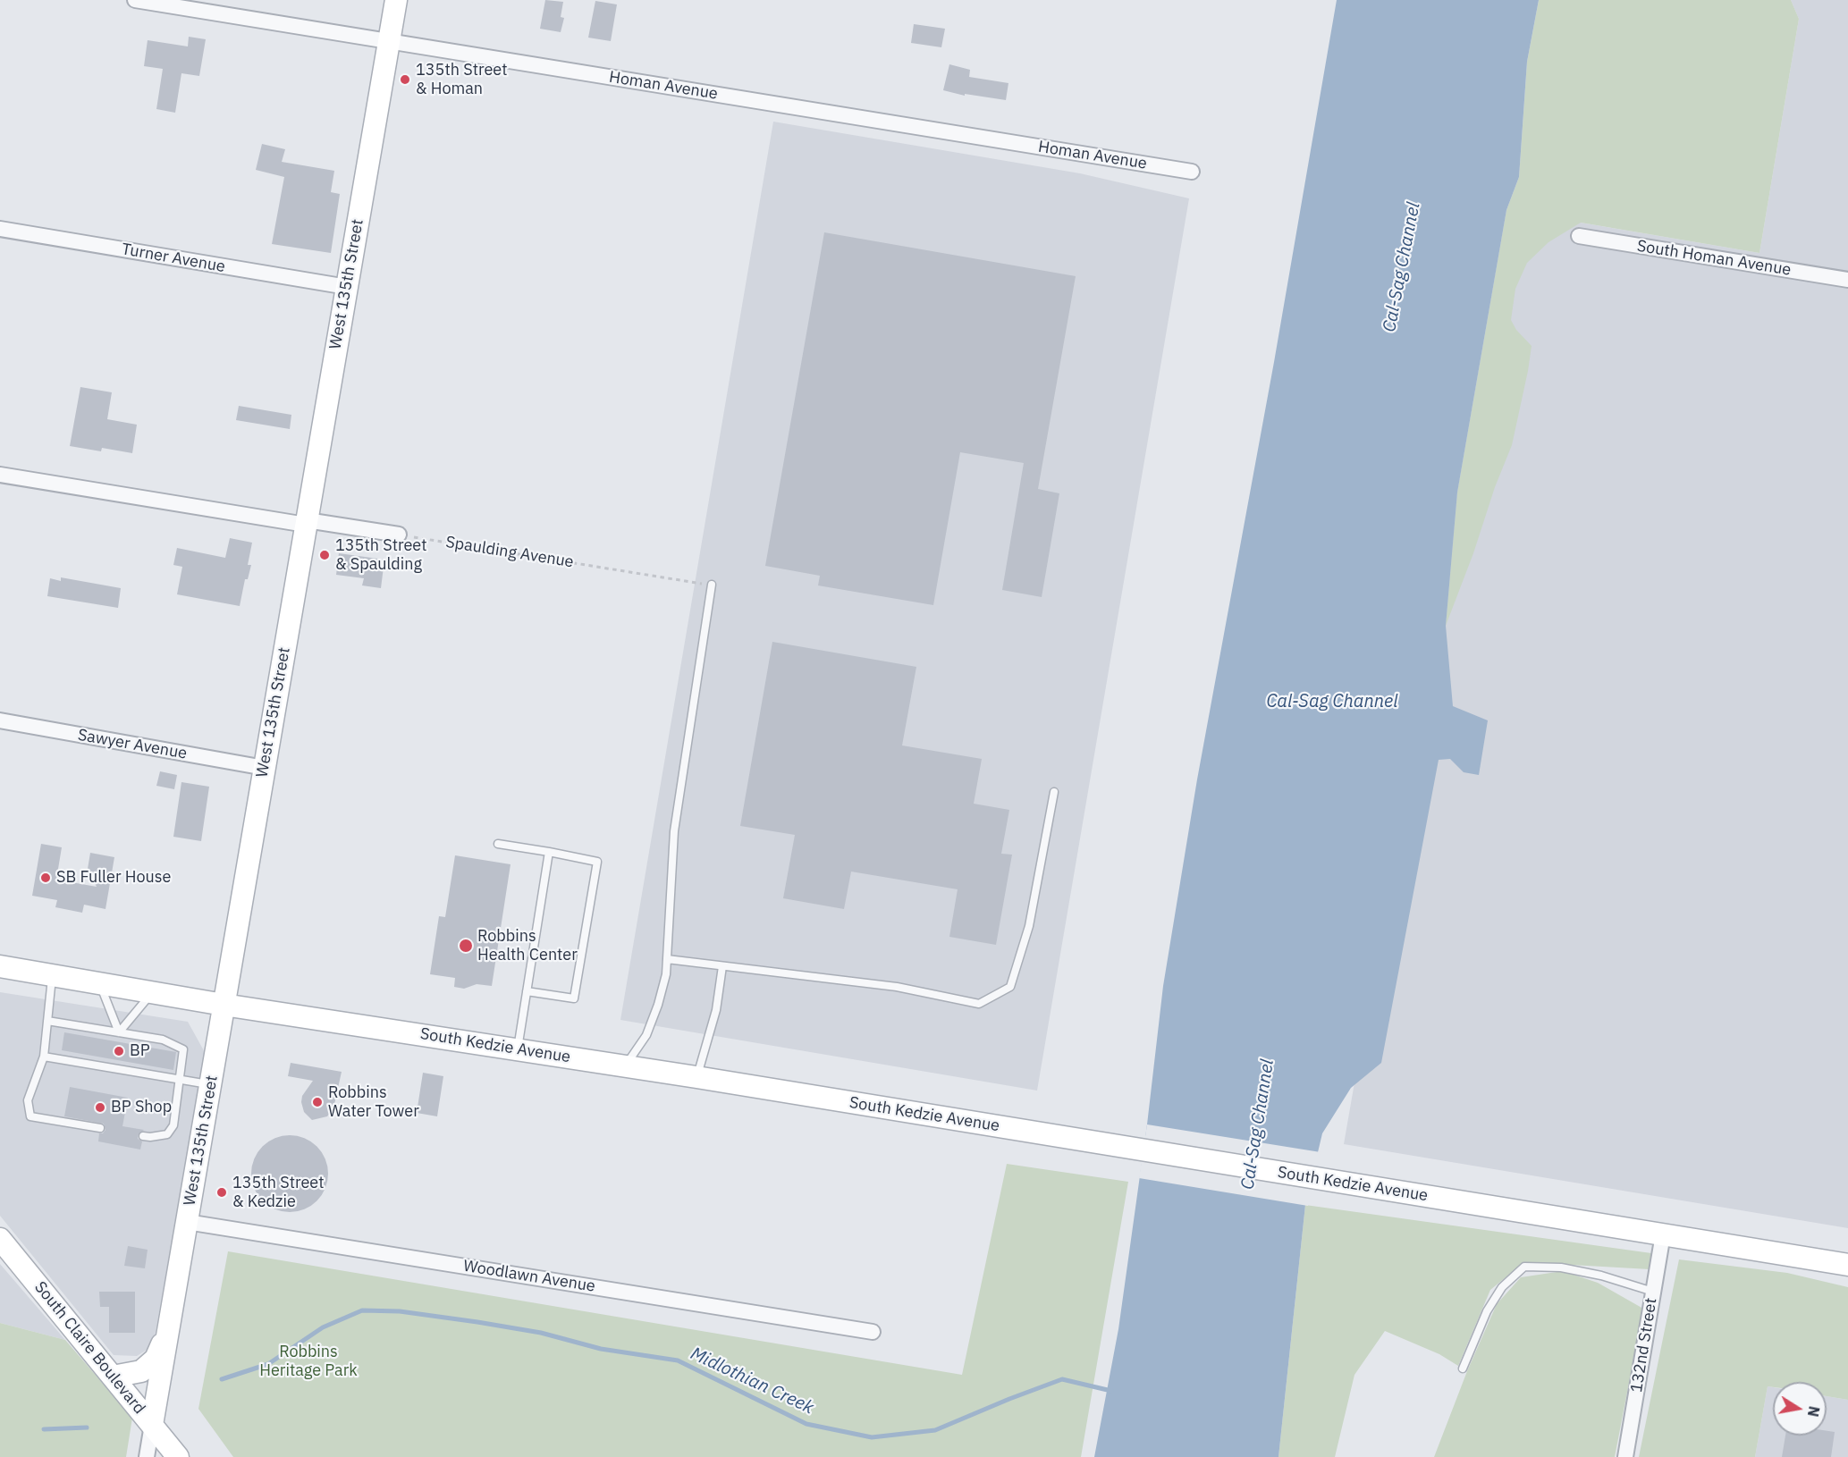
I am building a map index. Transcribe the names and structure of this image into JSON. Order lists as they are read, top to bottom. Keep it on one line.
{"streets":{"main road":["West 135th Street","South Kedzie Avenue","South Claire Boulevard"],"street":["Homan Avenue","Turner Avenue","South Homan Avenue","Sawyer Avenue","Woodlawn Avenue","132nd Street"],"path":["Spaulding Avenue"]},"crossings":[["Homan Avenue","West 135th Street"],["Turner Avenue","West 135th Street"],["West 135th Street","Sawyer Avenue"],["West 135th Street","South Kedzie Avenue"],["West 135th Street","Woodlawn Avenue"],["West 135th Street","South Claire Boulevard"],["South Kedzie Avenue","132nd Street"]],"water":["Cal-Sag Channel","Midlothian Creek"],"parks":["Robbins Heritage Park"],"places":["135th Street & Homan","135th Street & Spaulding","SB Fuller House","Robbins Health Center","BP","Robbins Water Tower","BP Shop","135th Street & Kedzie"],"north":"right"}
